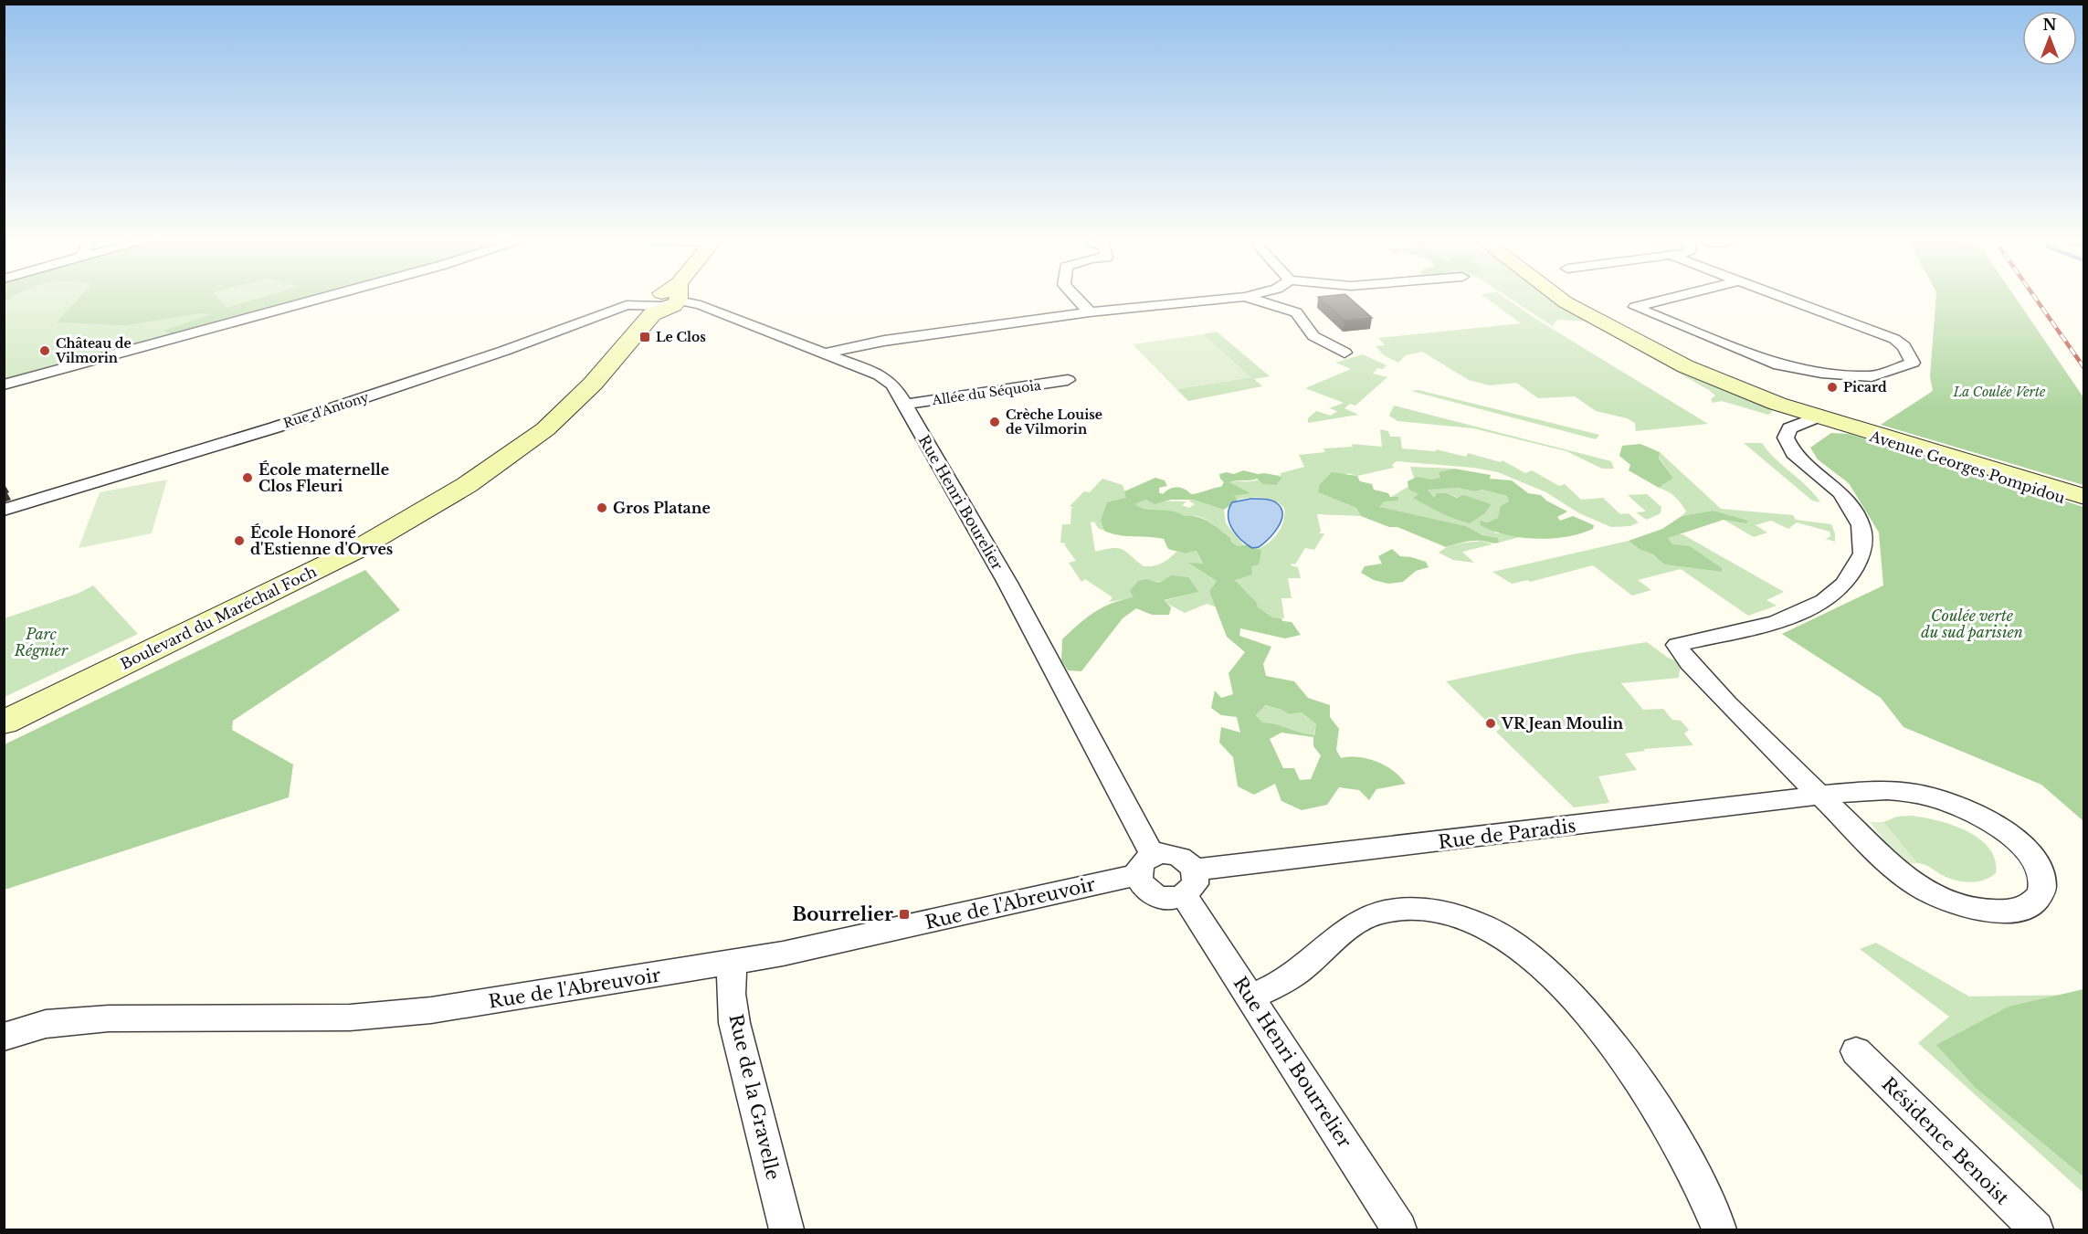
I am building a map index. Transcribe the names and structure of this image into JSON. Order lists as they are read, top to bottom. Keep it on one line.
{"streets":{"street":["Allée du Séquoia","Rue d'Antony","Avenue Georges Pompidou","Rue Henri Bourelier","Boulevard du Maréchal Foch","Rue de Paradis","Rue de l'Abreuvoir","Rue Henri Bourrelier","Rue de la Gravelle","Résidence Benoist"]},"crossings":[["Allée du Séquoia","Rue Henri Bourelier"],["Rue d'Antony","Boulevard du Maréchal Foch"],["Avenue Georges Pompidou","Rue de Paradis"],["Rue Henri Bourelier","Rue de Paradis"],["Rue Henri Bourelier","Rue de l'Abreuvoir"],["Rue Henri Bourelier","Rue Henri Bourrelier"],["Rue de Paradis","Rue de l'Abreuvoir"],["Rue de Paradis","Rue Henri Bourrelier"],["Rue de l'Abreuvoir","Rue Henri Bourrelier"],["Rue de l'Abreuvoir","Rue de la Gravelle"]],"parks":["La Coulée Verte","Coulée verte du sud parisien","Parc Régnier"],"places":{"transit":["Le Clos","Bourrelier"],"other":["Château de Vilmorin","Picard","Crèche Louise de Vilmorin","École maternelle Clos Fleuri","Gros Platane","École Honoré d'Estienne d'Orves","VR Jean Moulin"]},"north":"top"}
